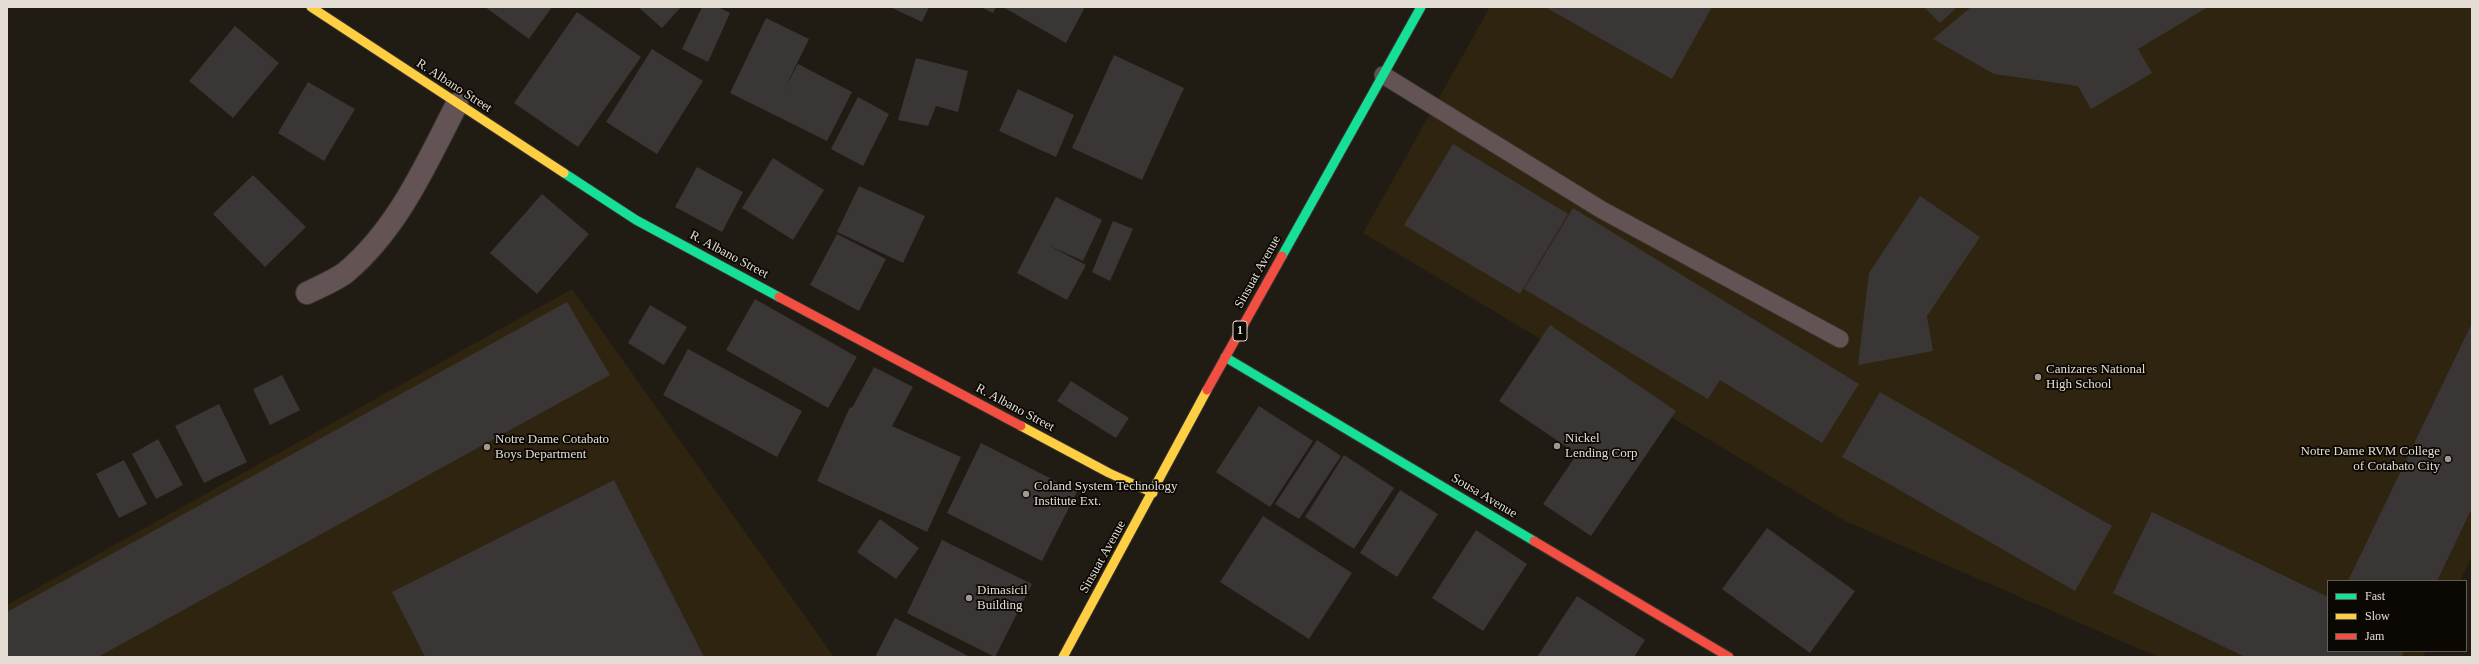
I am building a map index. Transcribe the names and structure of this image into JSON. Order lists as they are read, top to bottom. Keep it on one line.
{"streets":{"street":["R. Albano Street","Sinsuat Avenue","1","Sousa Avenue"]},"crossings":[["R. Albano Street","Sinsuat Avenue"],["Sinsuat Avenue","Sousa Avenue"]],"places":["Canizares National High School","Nickel Lending Corp","Notre Dame Cotabato Boys Department","Notre Dame RVM College of Cotabato City","Coland System Technology Institute Ext.","Dimasicil Building"],"legend":["Fast","Slow","Jam"]}
